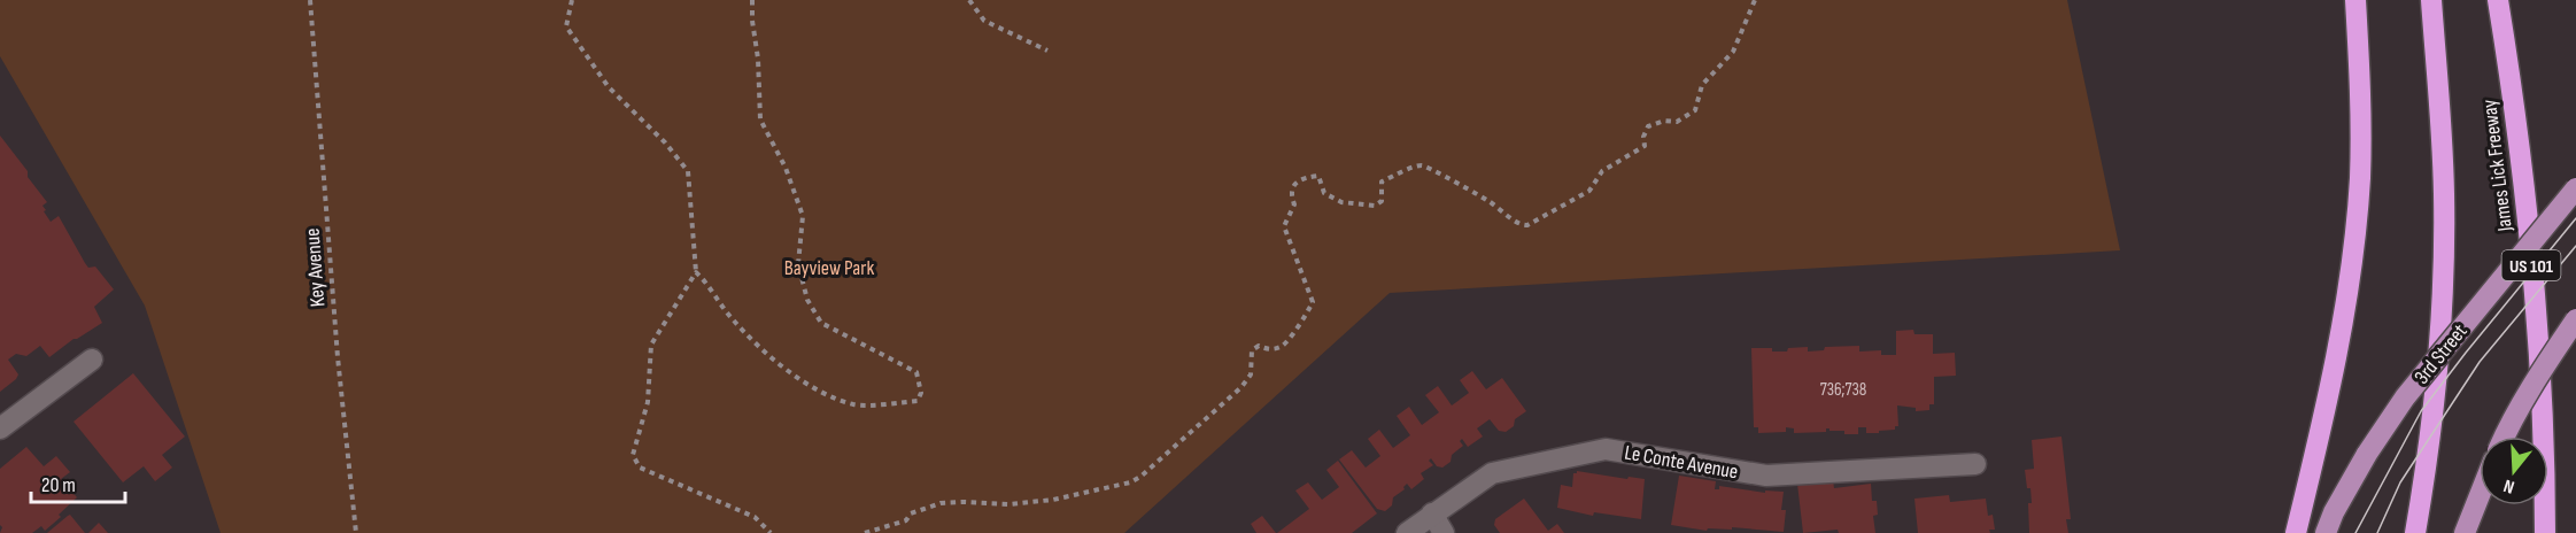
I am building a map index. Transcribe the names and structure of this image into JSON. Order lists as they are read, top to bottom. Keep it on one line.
{"streets":{"highway":["James Lick Freeway","US 101"],"main road":["3rd Street"],"street":["Le Conte Avenue"],"path":["Key Avenue"]},"parks":["Bayview Park"],"house_numbers":["736;738"],"scale_bar":"20 m","north":"bottom"}
